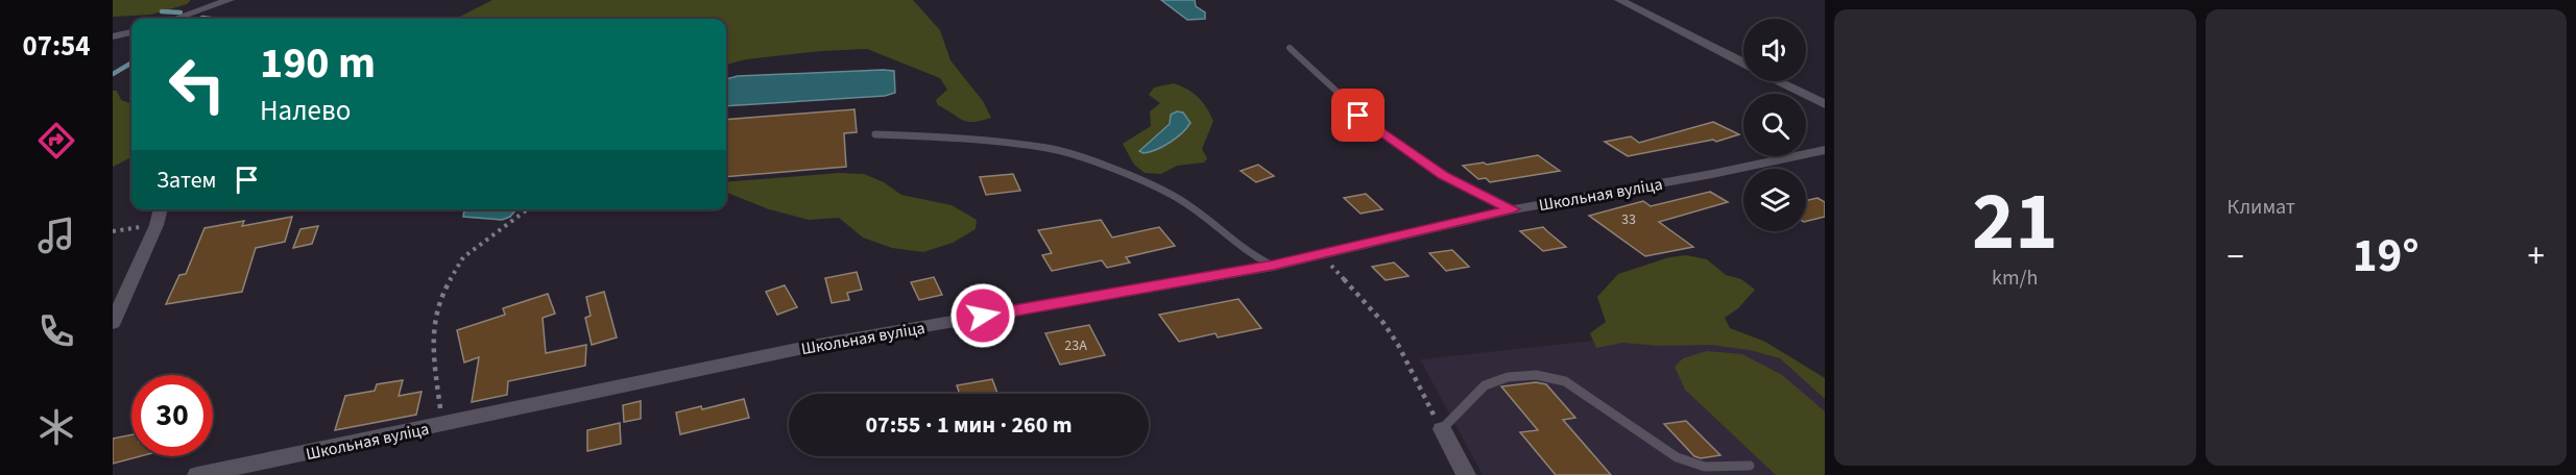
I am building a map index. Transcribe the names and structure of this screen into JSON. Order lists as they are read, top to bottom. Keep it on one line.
{"streets":{"street":["Школьная вуліца"]},"house_numbers":["33","23А"],"page":{"tabs":"07:54","tile":[["21","km/h"],"Климат"],"turn":["190 m","Налево"],"then":"Затем","heat":["−","19°","+"],"limit":"30","trip":"07:55 · 1 мин · 260 m"}}
